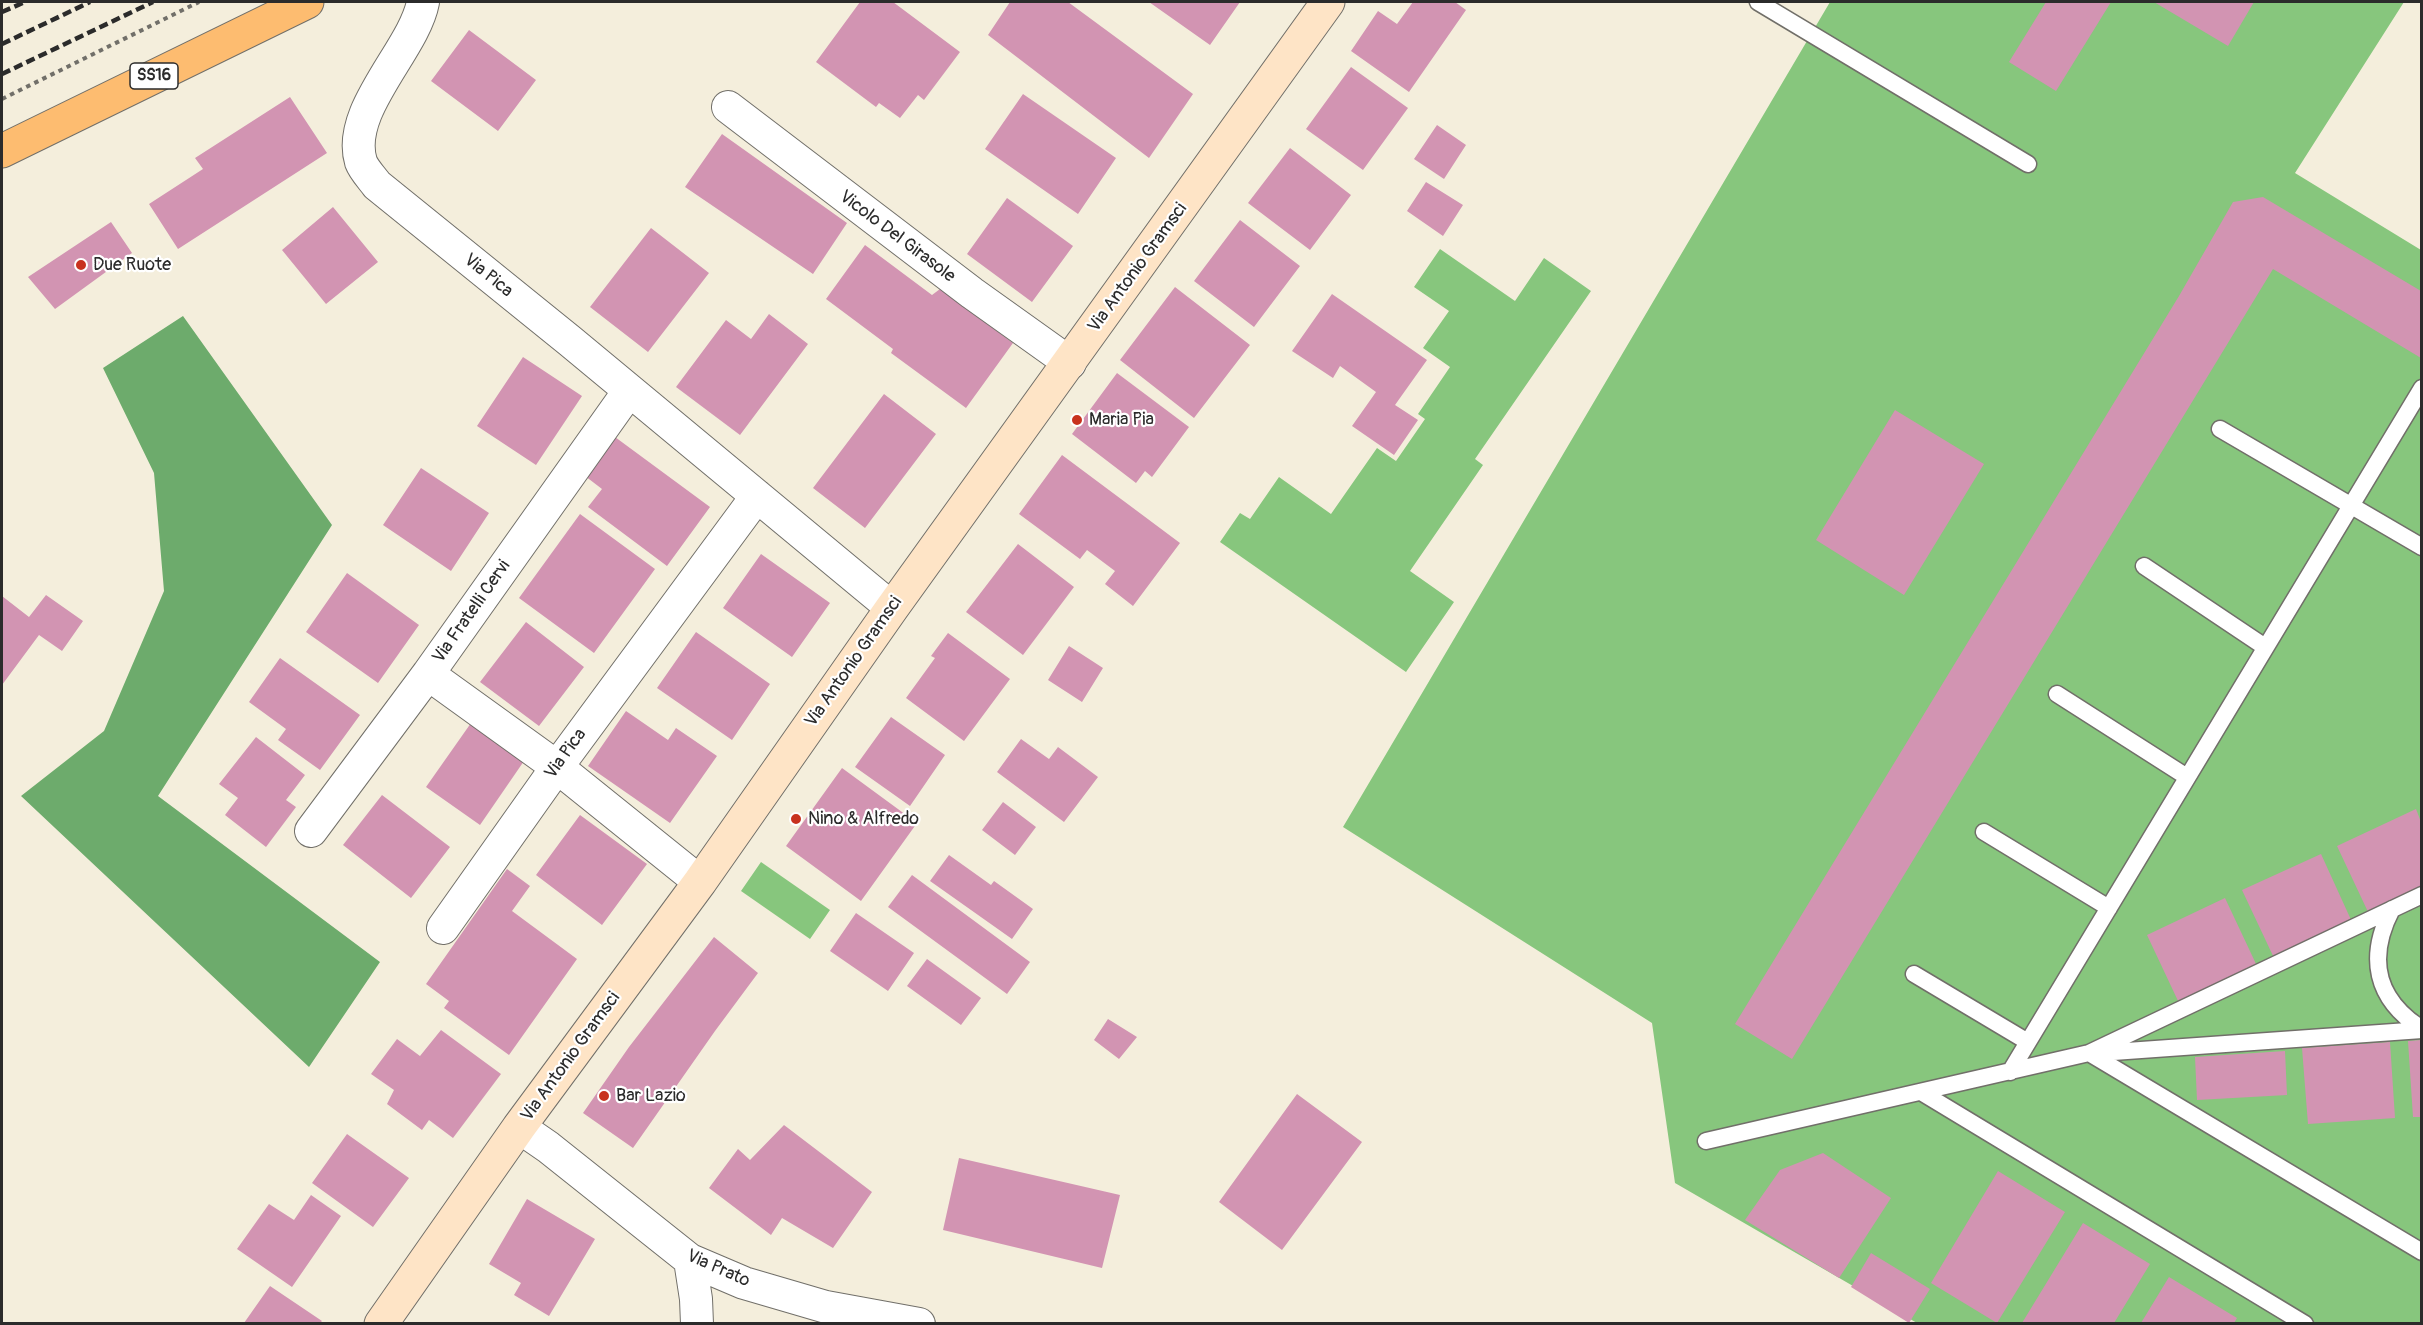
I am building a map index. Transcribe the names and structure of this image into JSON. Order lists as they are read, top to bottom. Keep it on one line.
{"streets":{"main road":["SS16"],"street":["Vicolo Del Girasole","Via Antonio Gramsci","Via Pica","Via Fratelli Cervi","Via Prato"]},"crossings":[["Vicolo Del Girasole","Via Antonio Gramsci"],["Via Antonio Gramsci","Via Pica"],["Via Antonio Gramsci","Via Prato"],["Via Pica","Via Fratelli Cervi"]],"places":["Due Ruote","Maria Pia","Nino & Alfredo","Bar Lazio"]}
